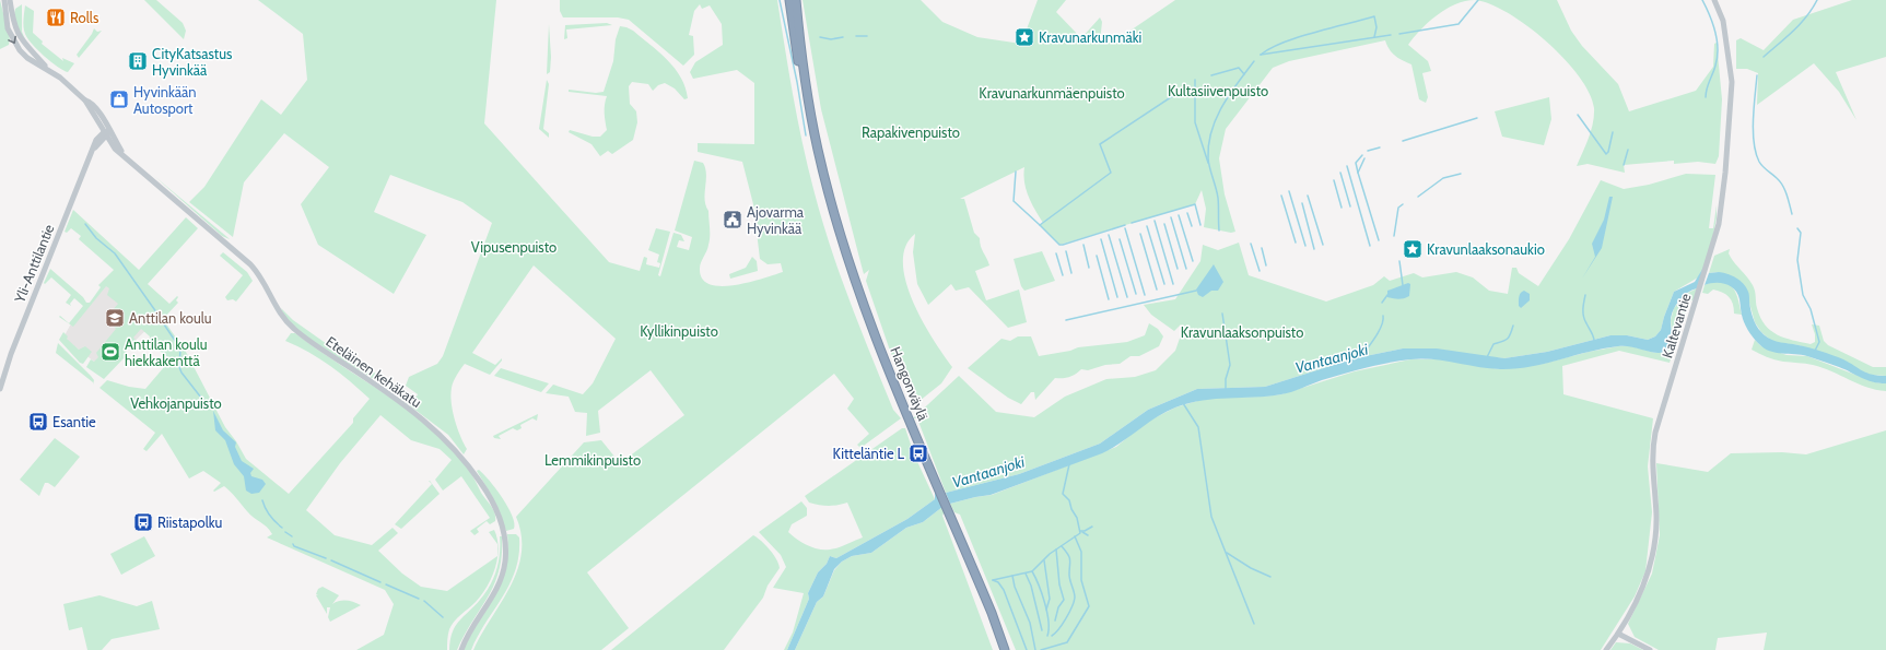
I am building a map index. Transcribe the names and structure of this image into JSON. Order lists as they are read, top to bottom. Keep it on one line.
{"streets":{"highway":["Hangonväylä"],"street":["Yli-Anttilantie","Kaltevantie","Eteläinen kehäkatu"]},"crossings":[["Yli-Anttilantie","Eteläinen kehäkatu"]],"water":["Vantaanjoki"],"parks":["Kultasiivenpuisto","Kravunarkunmäenpuisto","Rapakivenpuisto","Vipusenpuisto","Kyllikinpuisto","Kravunlaaksonpuisto","Vehkojanpuisto","Lemmikinpuisto"],"places":{"restaurant":["Rolls"],"place":["Kravunarkunmäki","Kravunlaaksonaukio"],"building":["CityKatsastus Hyvinkää"],"shop":["Hyvinkään Autosport"],"public building":["Ajovarma Hyvinkää"],"school or university":["Anttilan koulu"],"sports":["Anttilan koulu hiekkakenttä"],"bus stop":["Esantie","Kitteläntie L","Riistapolku"]}}
